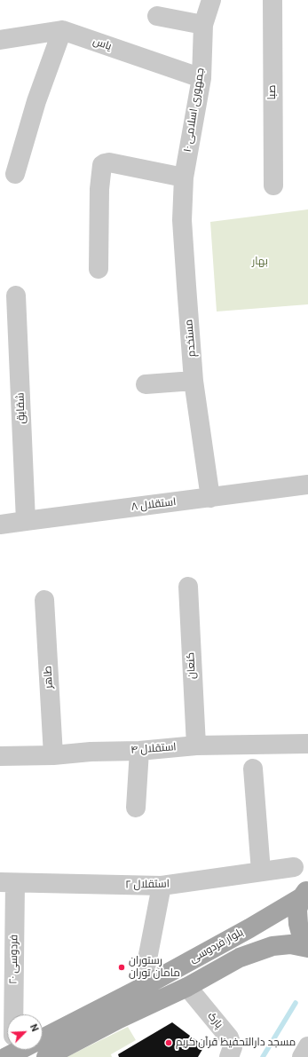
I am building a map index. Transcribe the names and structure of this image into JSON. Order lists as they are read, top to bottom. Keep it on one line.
{"streets":{"main road":["بلوار فردوسی"],"street":["یاس","صبا","جمهوری اسلامی ۱۰","مستخدم","شقایق","استقلال ۸","کنعان","طاهر","استقلال ۴","استقلال ۲","فردوسی ۲۰","پارک"]},"crossings":[["یاس","جمهوری اسلامی ۱۰"],["جمهوری اسلامی ۱۰","مستخدم"],["مستخدم","استقلال ۸"],["شقایق","استقلال ۸"],["کنعان","استقلال ۴"],["طاهر","استقلال ۴"],["استقلال ۲","فردوسی ۲۰"],["بلوار فردوسی","پارک"]],"parks":["بهار"],"places":["رستوران مامان توران","مسجد دارالتحفیظ قرآن کریم"],"north":"top right"}
